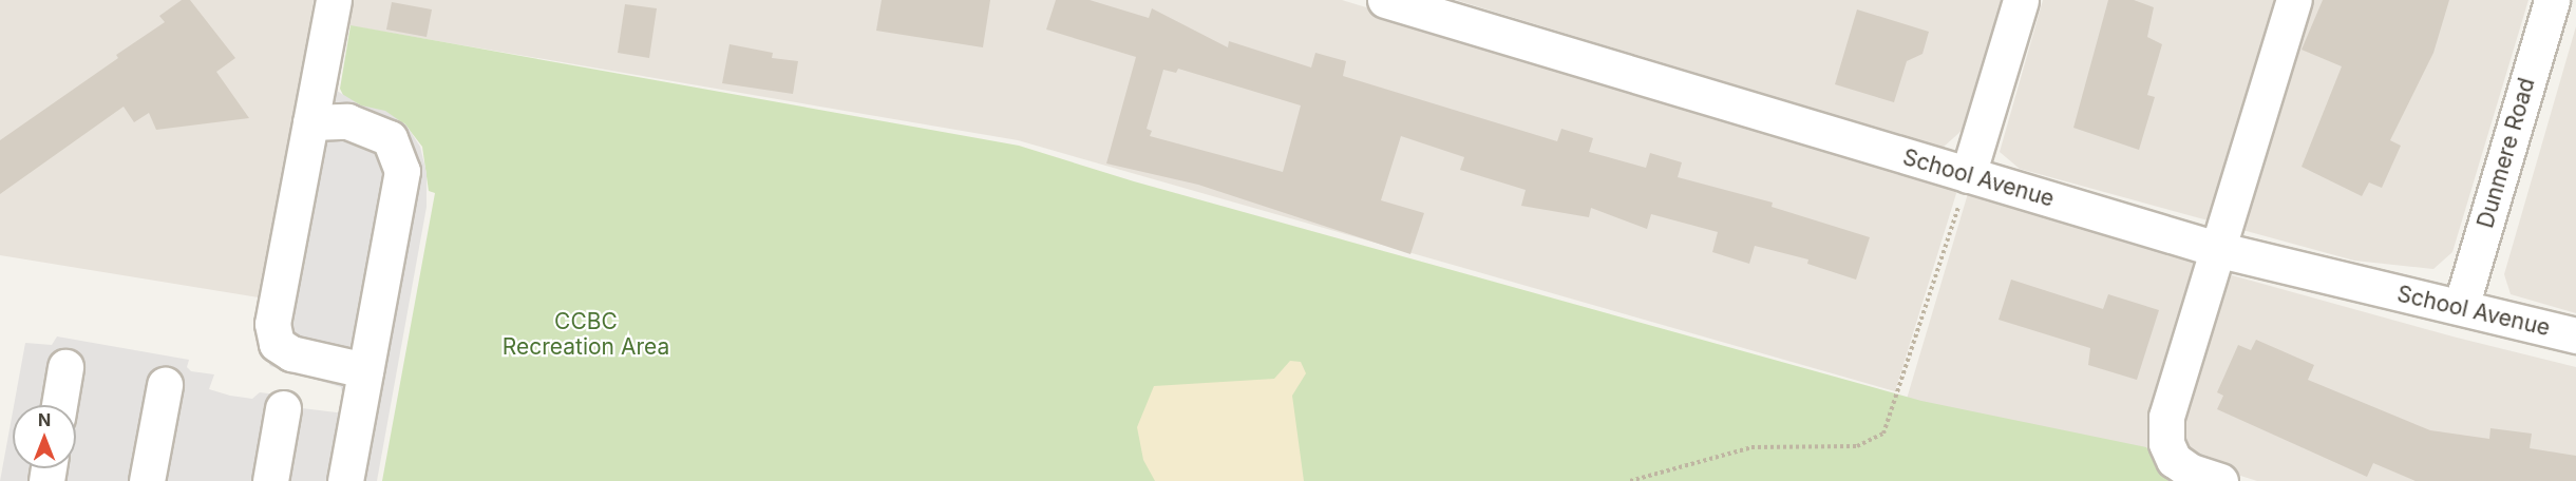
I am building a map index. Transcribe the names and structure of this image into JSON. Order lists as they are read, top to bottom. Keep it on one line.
{"streets":{"street":["Dunmere Road","School Avenue"]},"crossings":[["Dunmere Road","School Avenue"]],"parks":["CCBC Recreation Area"],"north":"top"}
